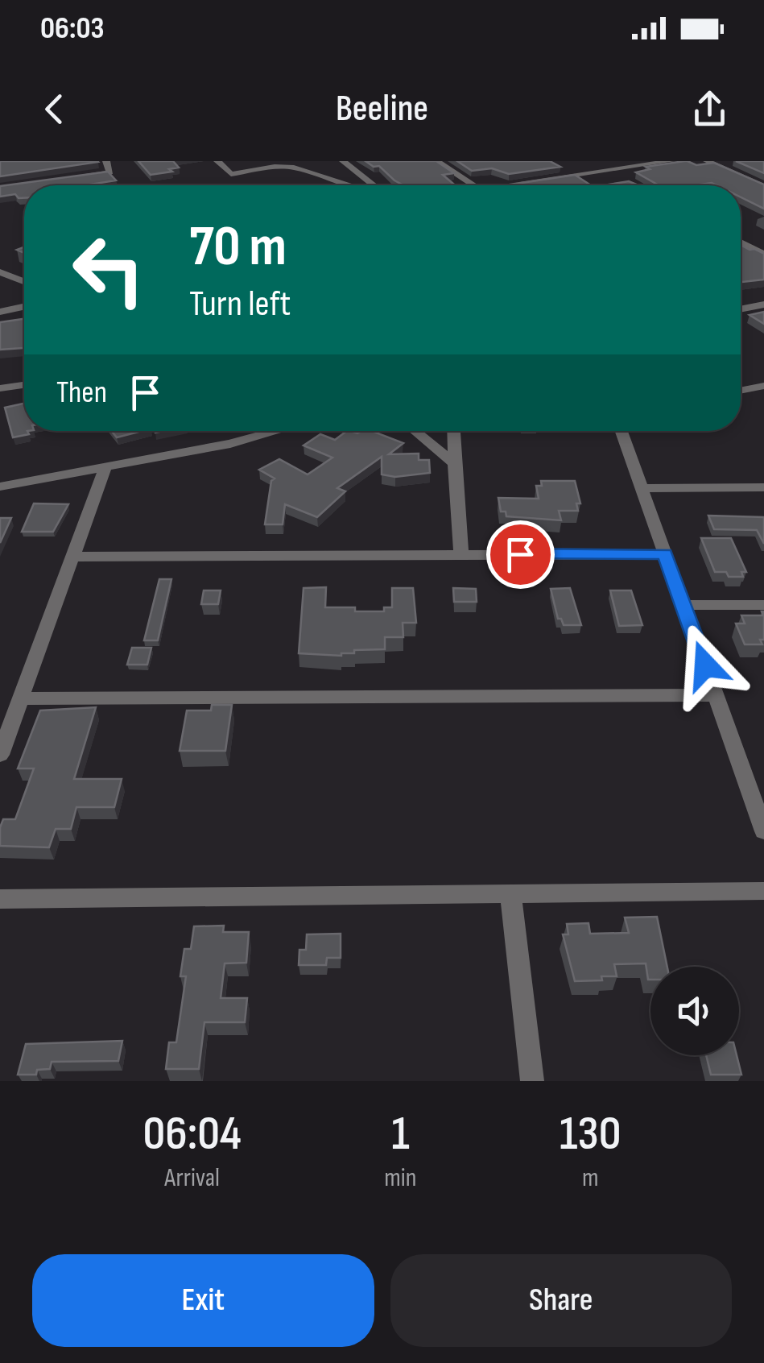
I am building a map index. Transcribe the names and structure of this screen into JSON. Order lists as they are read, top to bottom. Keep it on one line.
{"page":{"status":"06:03","header":"Beeline","turn":["70 m","Turn left"],"then":"Then","eta":["06:04","Arrival","1","min","130","m"],"buttons":["Exit","Share"]}}
